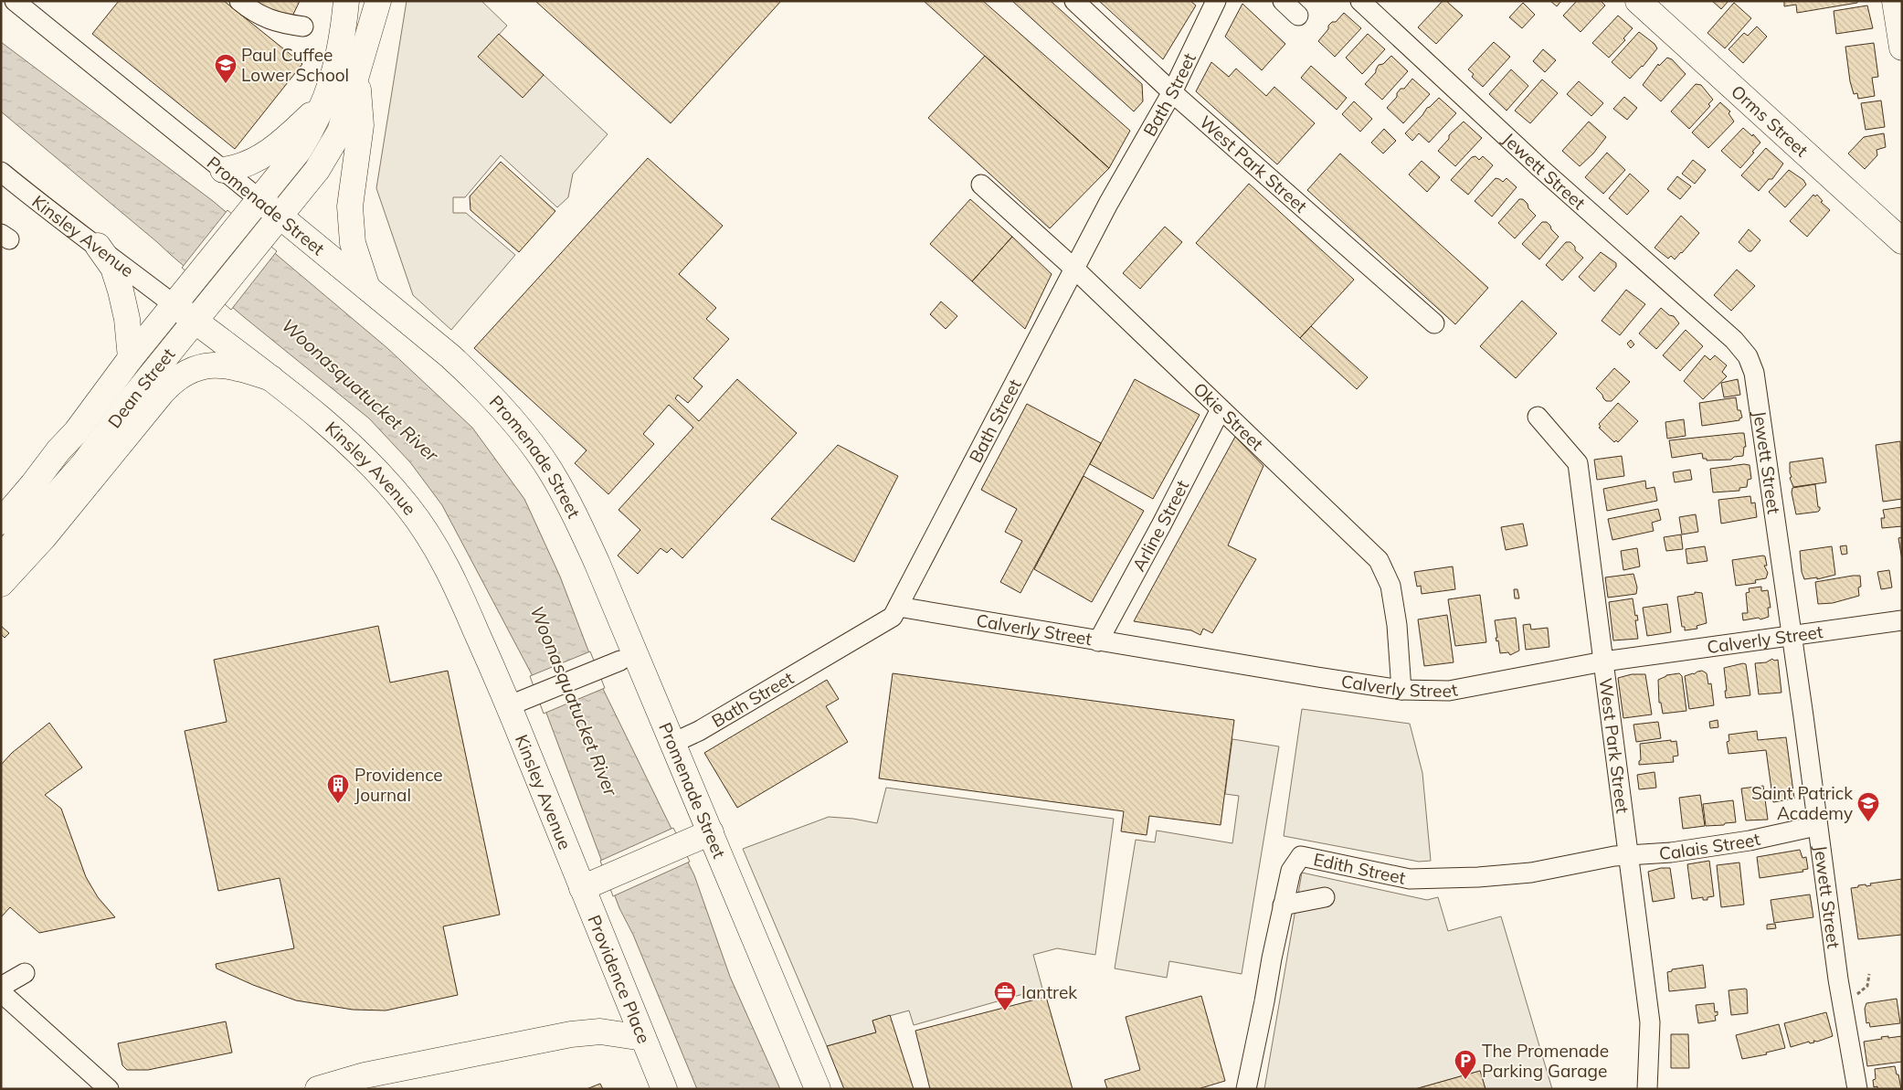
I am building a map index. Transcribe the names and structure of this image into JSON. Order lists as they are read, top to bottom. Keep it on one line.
{"streets":{"main road":["Orms Street","Promenade Street","Kinsley Avenue","Dean Street","Providence Place"],"street":["Bath Street","West Park Street","Jewett Street","Okie Street","Arline Street","Calverly Street","Calais Street","Edith Street"]},"crossings":[["Bath Street","West Park Street"],["Bath Street","Promenade Street"],["Bath Street","Okie Street"],["Bath Street","Calverly Street"],["West Park Street","Calverly Street"],["West Park Street","Calais Street"],["West Park Street","Edith Street"],["Jewett Street","Calverly Street"],["Jewett Street","Calais Street"],["Promenade Street","Dean Street"],["Kinsley Avenue","Dean Street"],["Kinsley Avenue","Providence Place"],["Okie Street","Arline Street"],["Okie Street","Calverly Street"],["Arline Street","Calverly Street"],["Calais Street","Edith Street"]],"water":["Woonasquatucket River"],"places":{"school or university":["Paul Cuffee Lower School","Saint Patrick Academy"],"building":["Providence Journal"],"office":["Iantrek"],"parking":["The Promenade Parking Garage"]}}
